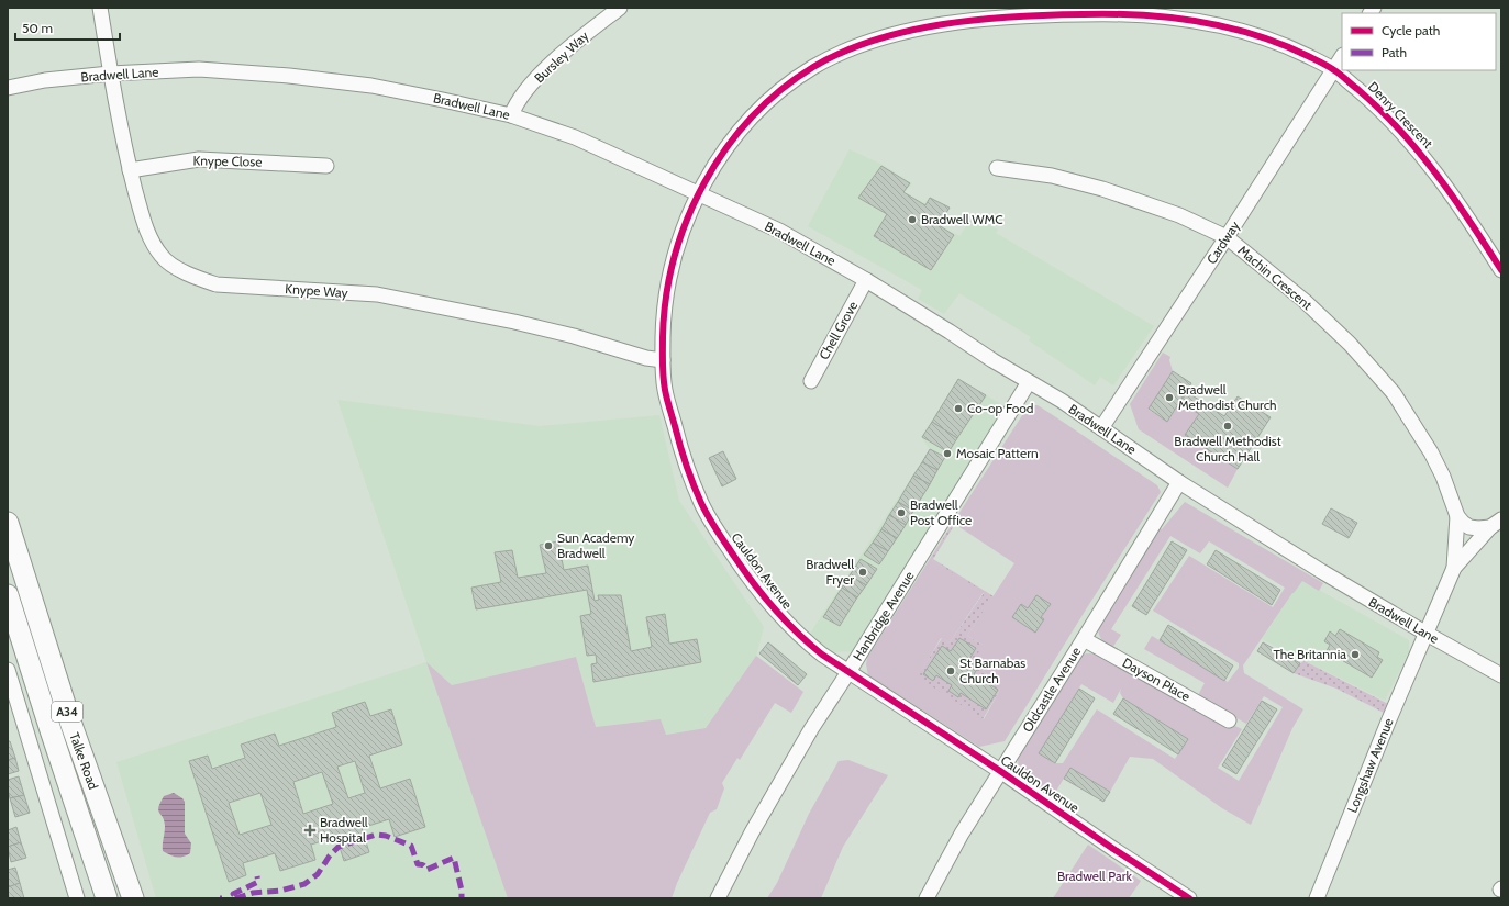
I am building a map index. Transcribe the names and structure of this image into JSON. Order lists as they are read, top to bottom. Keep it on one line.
{"streets":{"highway":["A34","Talke Road"],"street":["Bursley Way","Bradwell Lane","Denry Crescent","Knype Close","Cardway","Machin Crescent","Knype Way","Chell Grove","Cauldon Avenue","Hanbridge Avenue","Dayson Place","Oldcastle Avenue","Longshaw Avenue"]},"crossings":[["Bursley Way","Bradwell Lane"],["Bradwell Lane","Denry Crescent"],["Bradwell Lane","Cardway"],["Bradwell Lane","Knype Way"],["Bradwell Lane","Chell Grove"],["Bradwell Lane","Cauldon Avenue"],["Bradwell Lane","Hanbridge Avenue"],["Bradwell Lane","Oldcastle Avenue"],["Bradwell Lane","Longshaw Avenue"],["Denry Crescent","Cardway"],["Denry Crescent","Cauldon Avenue"],["Knype Close","Knype Way"],["Cardway","Machin Crescent"],["Machin Crescent","Longshaw Avenue"],["Knype Way","Cauldon Avenue"],["Cauldon Avenue","Hanbridge Avenue"],["Cauldon Avenue","Oldcastle Avenue"],["Dayson Place","Oldcastle Avenue"]],"parks":["Bradwell Park"],"places":{"other":["Bradwell WMC","Bradwell Methodist Church","Co-op Food","Bradwell Methodist Church Hall","Mosaic Pattern","Bradwell Post Office","Sun Academy Bradwell","Bradwell Fryer","The Britannia","St Barnabas Church"],"health":["Bradwell Hospital"]},"legend":["Cycle path","Path"],"scale_bar":"50 m"}
